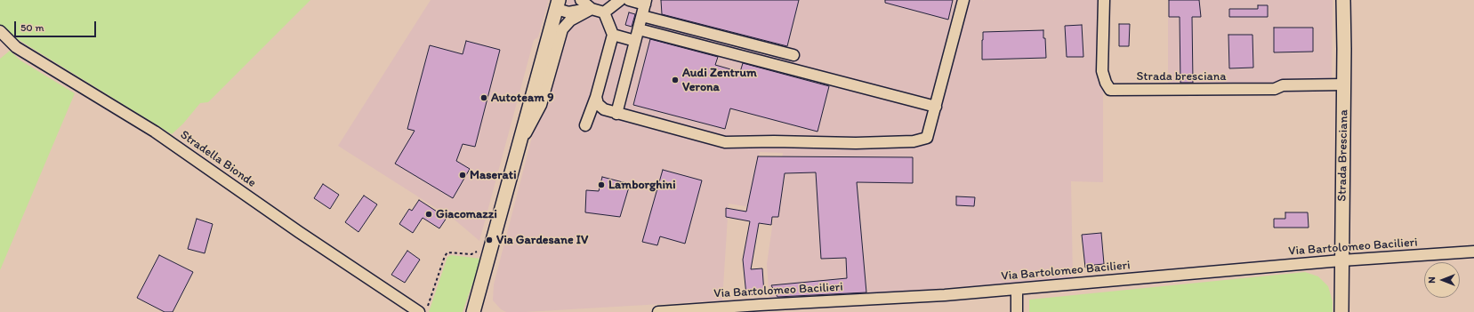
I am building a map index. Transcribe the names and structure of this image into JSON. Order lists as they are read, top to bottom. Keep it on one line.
{"streets":{"main road":["Strada Bresciana"],"street":["Strada bresciana","Stradella Bionde","Via Bartolomeo Bacilieri"]},"crossings":[["Strada bresciana","Strada Bresciana"],["Strada Bresciana","Via Bartolomeo Bacilieri"]],"places":["Audi Zentrum Verona","Autoteam 9","Maserati","Lamborghini","Giacomazzi","Via Gardesane IV"],"scale_bar":"50 m","north":"left"}
